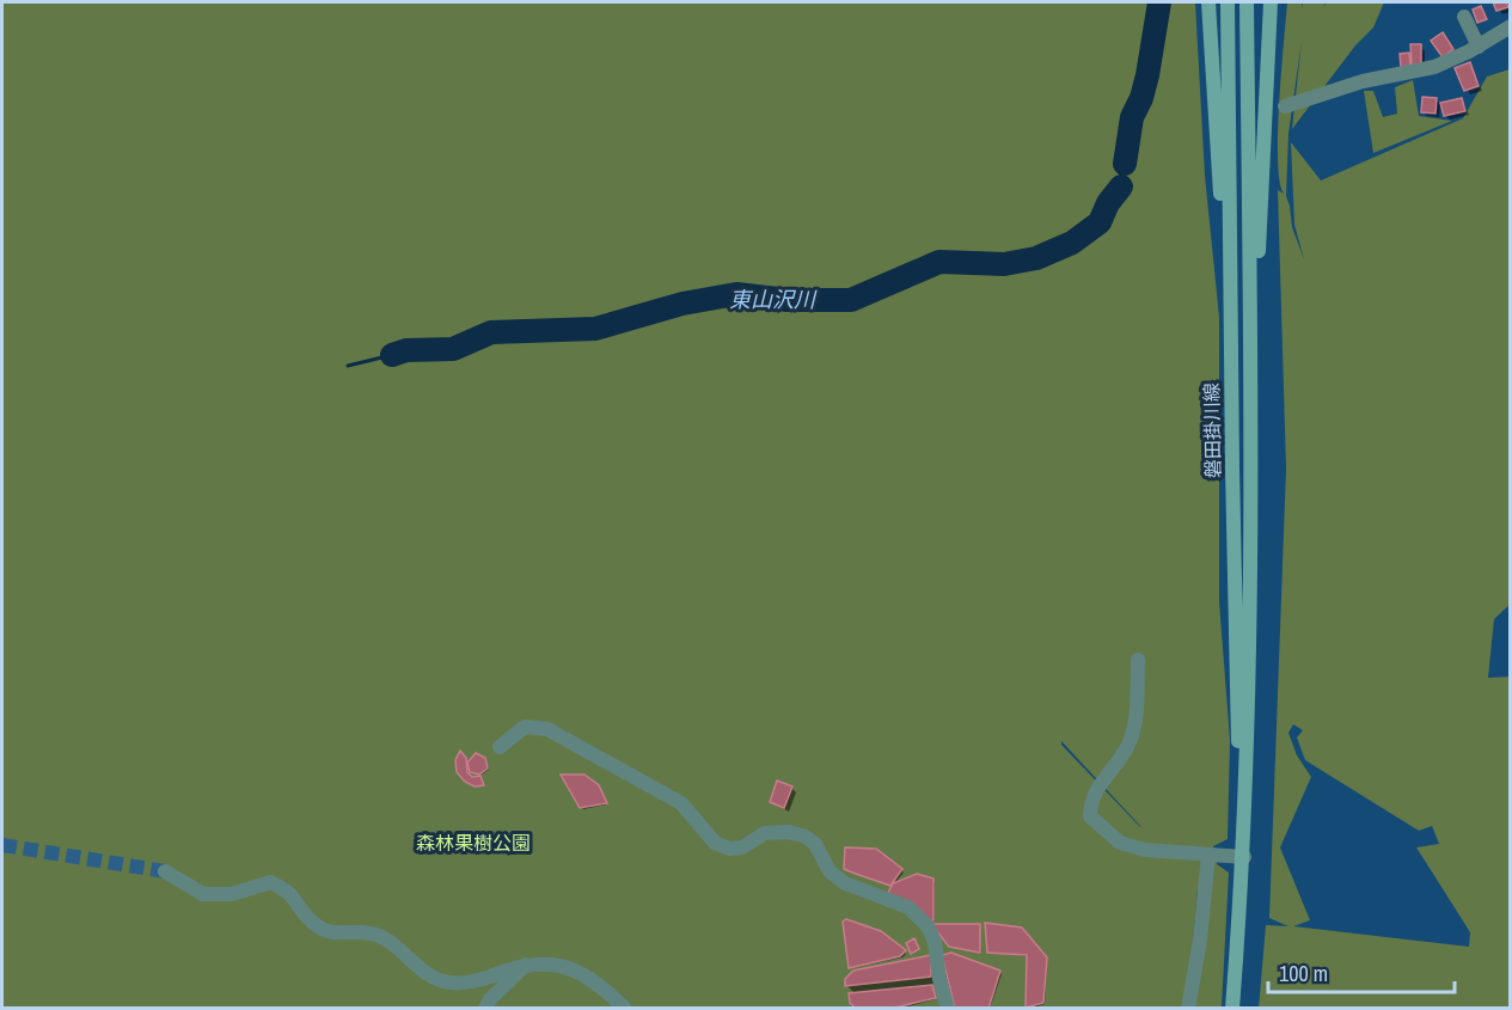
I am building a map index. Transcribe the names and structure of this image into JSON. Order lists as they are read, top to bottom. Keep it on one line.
{"streets":{"main road":["磐田掛川線"]},"water":["東山沢川"],"parks":["森林果樹公園"],"scale_bar":"100 m"}
